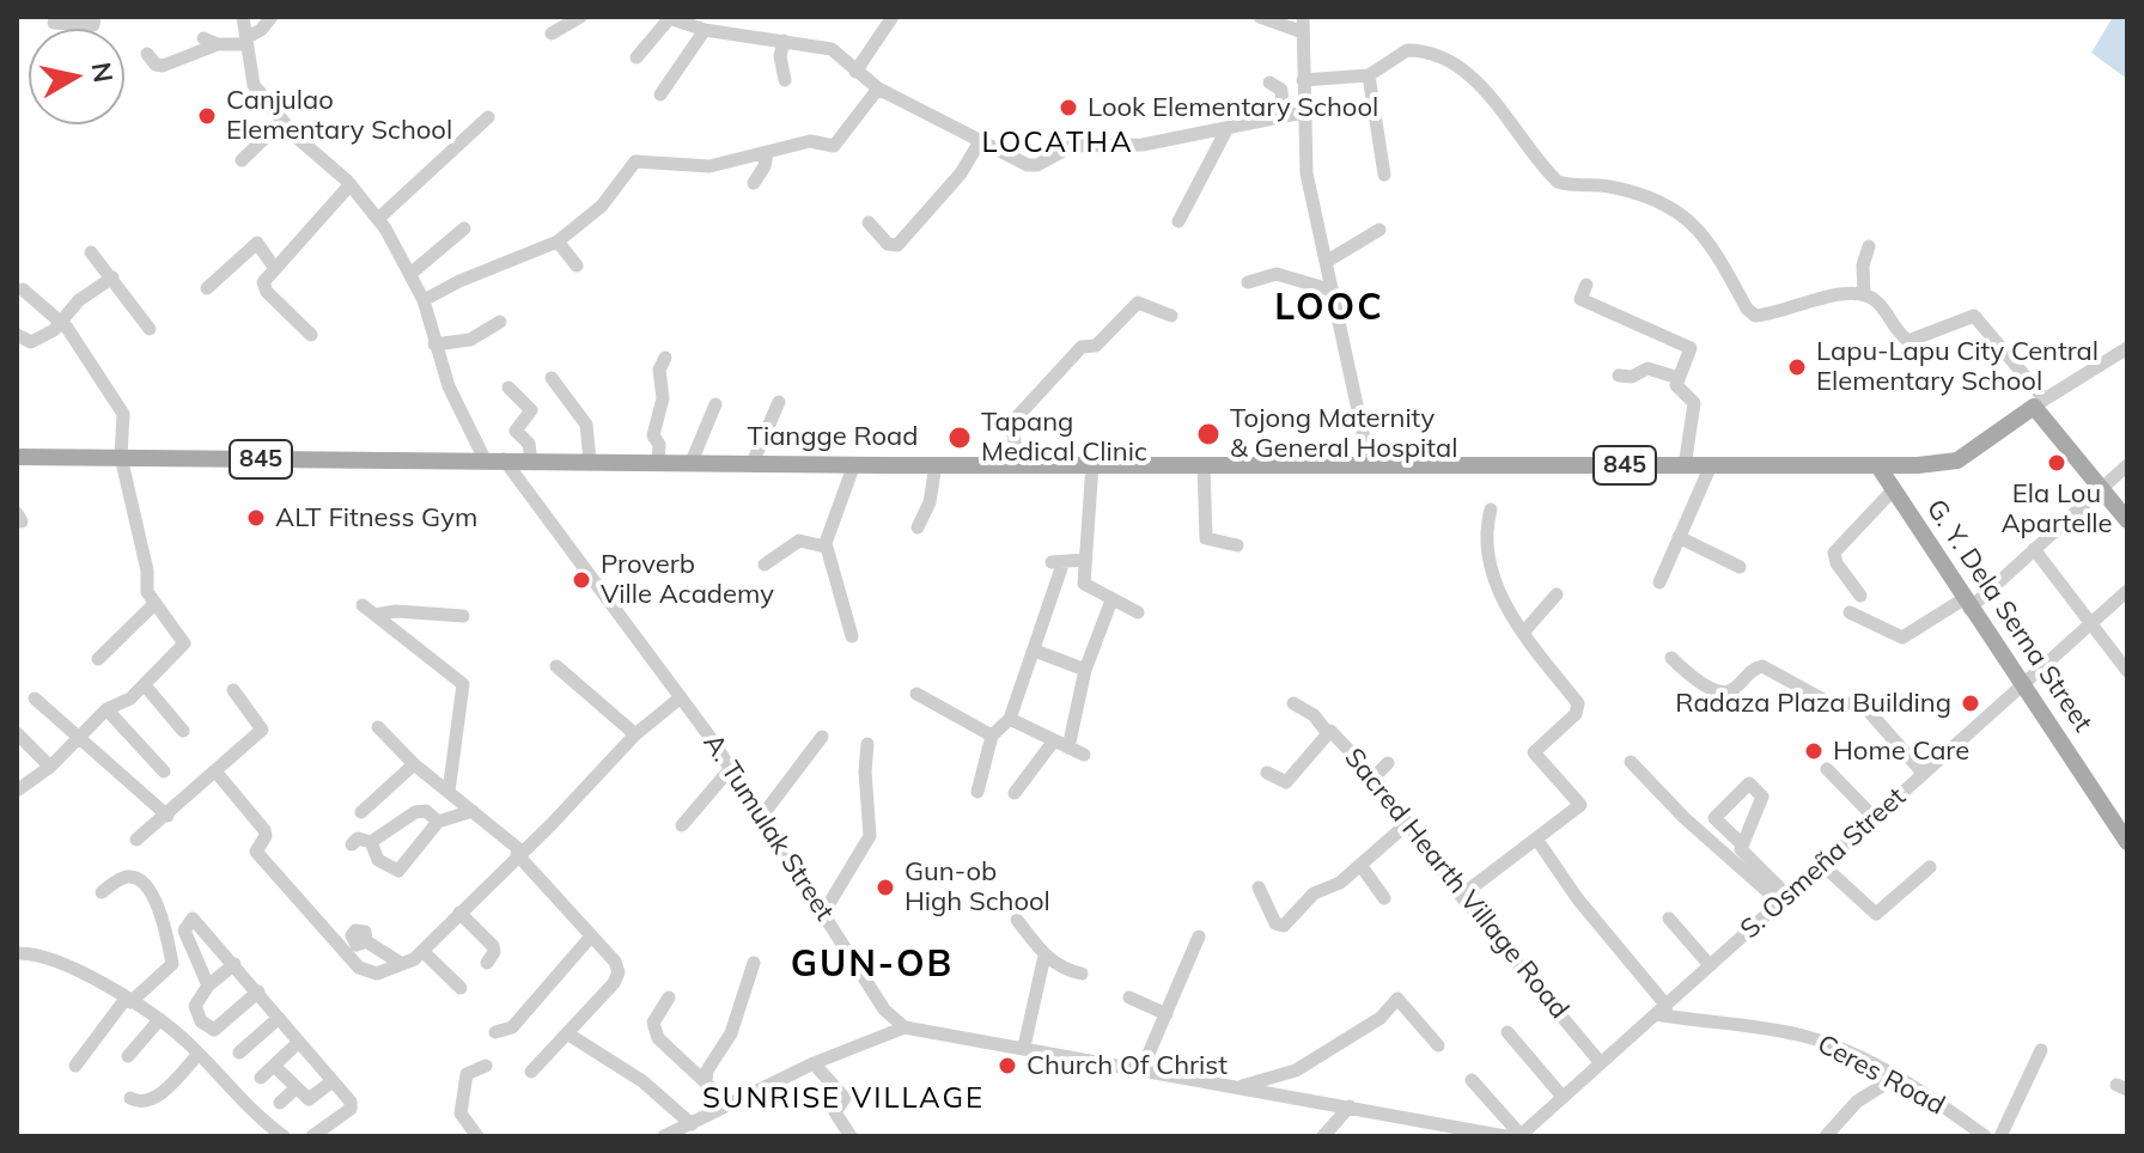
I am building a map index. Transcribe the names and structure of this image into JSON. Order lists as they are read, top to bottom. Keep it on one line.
{"streets":{"main road":["Tiangge Road","845","G. Y. Dela Serna Street"],"street":["A. Tumulak Street","S. Osmeña Street","Sacred Hearth Village Road","Ceres Road"]},"crossings":[["Tiangge Road","G. Y. Dela Serna Street"],["Tiangge Road","A. Tumulak Street"],["G. Y. Dela Serna Street","S. Osmeña Street"],["S. Osmeña Street","Sacred Hearth Village Road"],["S. Osmeña Street","Ceres Road"]],"districts":["LOCATHA","LOOC","GUN-OB","SUNRISE VILLAGE"],"places":["Look Elementary School","Canjulao Elementary School","Lapu-Lapu City Central Elementary School","Tojong Maternity & General Hospital","Tapang Medical Clinic","Ela Lou Apartelle","ALT Fitness Gym","Proverb Ville Academy","Radaza Plaza Building","Home Care","Gun-ob High School","Church Of Christ"],"north":"right"}
